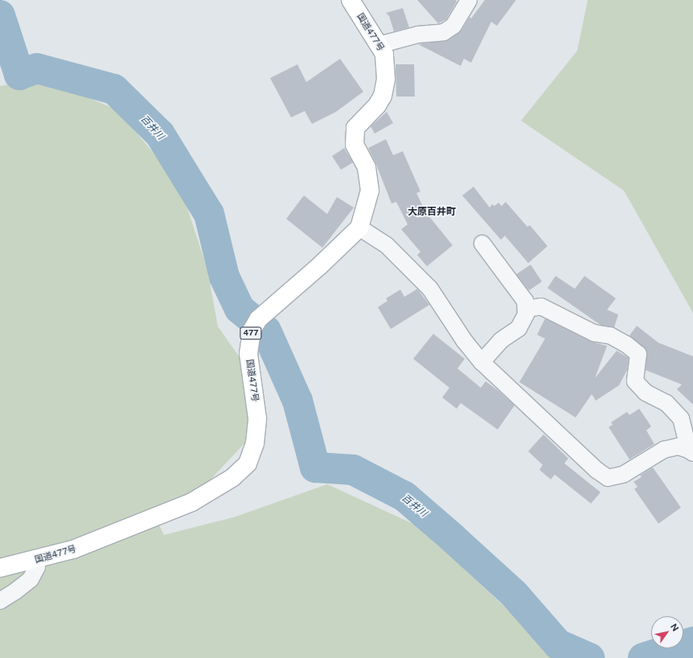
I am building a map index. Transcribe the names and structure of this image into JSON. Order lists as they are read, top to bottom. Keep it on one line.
{"streets":{"highway":["国道477号","477"]},"districts":["大原百井町"],"water":["百井川"],"north":"top right"}
